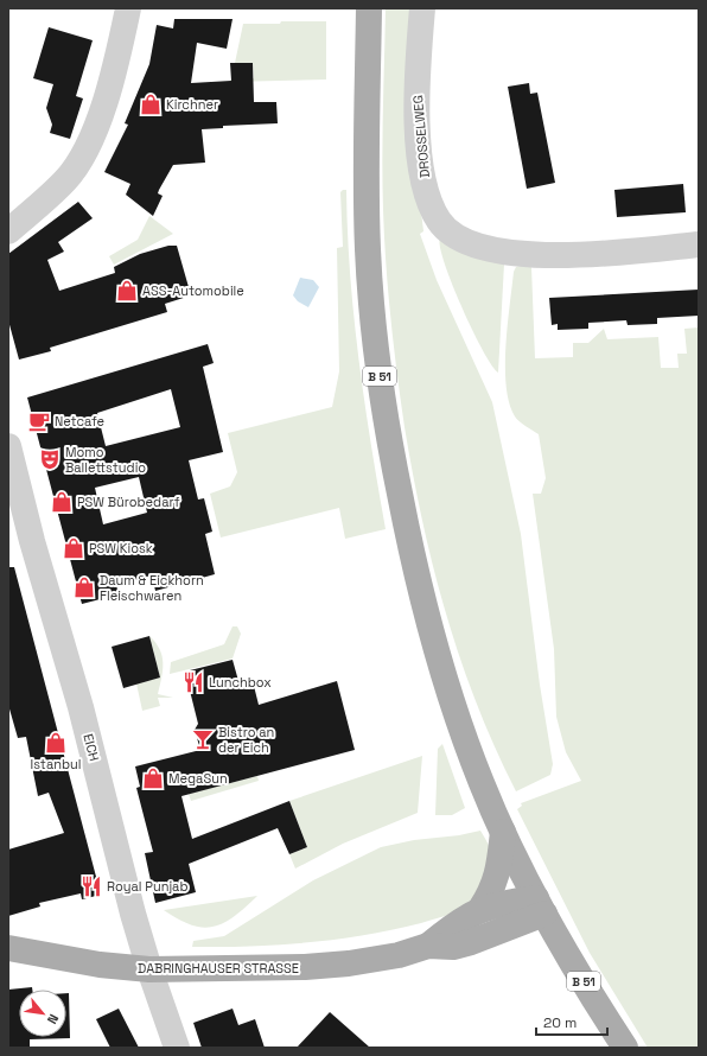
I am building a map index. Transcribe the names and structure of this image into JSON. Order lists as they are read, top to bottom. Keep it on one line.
{"streets":{"main road":["B 51","DABRINGHAUSER STRASSE"],"street":["DROSSELWEG","EICH"]},"crossings":[["B 51","DABRINGHAUSER STRASSE"],["EICH","DABRINGHAUSER STRASSE"]],"places":{"shop":["Kirchner","ASS-Automobile","PSW Bürobedarf","PSW Kiosk","Daum & Eickhorn Fleischwaren","Istanbul","MegaSun"],"cafe":["Netcafe"],"theatre":["Momo Ballettstudio"],"restaurant":["Lunchbox","Royal Punjab"],"bar":["Bistro an der Eich"]},"scale_bar":"20 m","north":"bottom right"}
